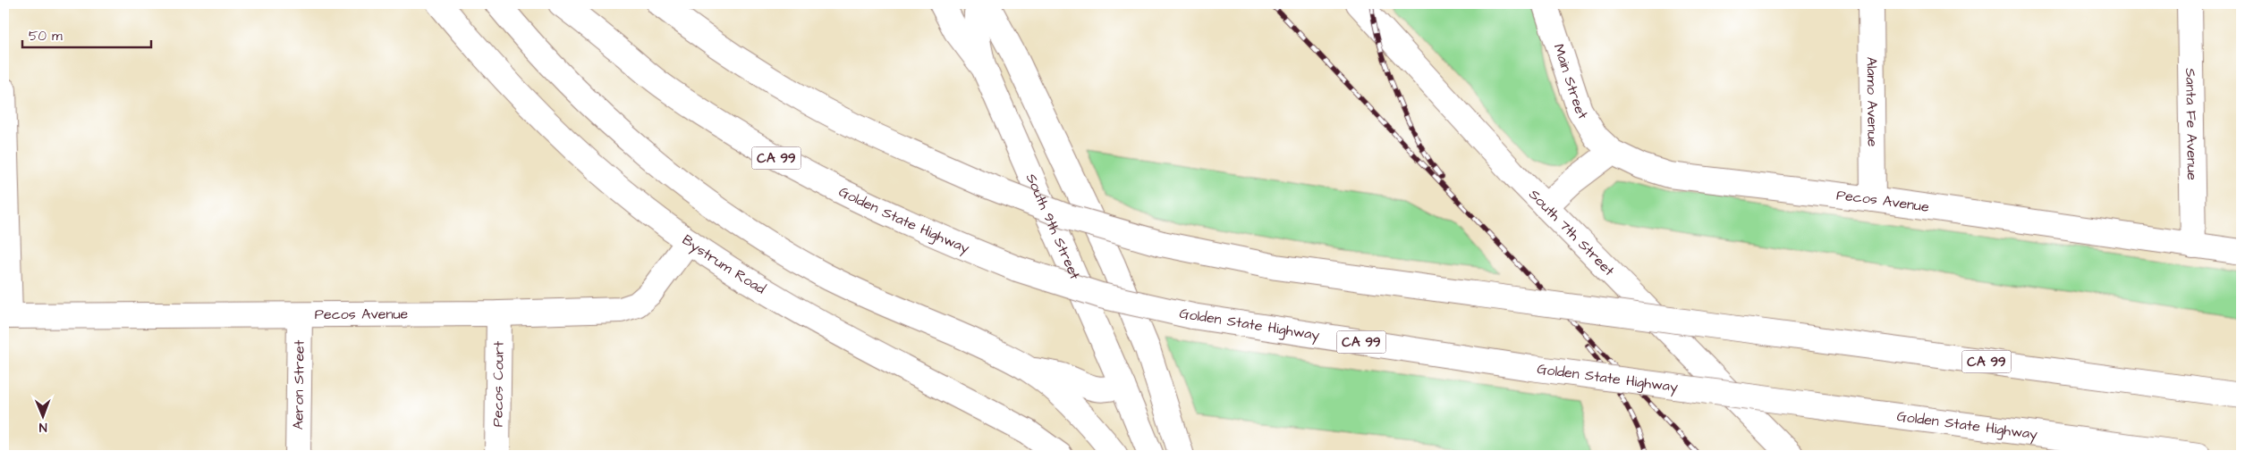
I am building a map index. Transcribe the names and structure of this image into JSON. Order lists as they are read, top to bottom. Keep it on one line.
{"streets":{"main road":["Main Street","Alamo Avenue","Santa Fe Avenue","CA 99","Pecos Avenue","Golden State Highway","South 9th Street","South 7th Street","Bystrum Road","Pecos Court","Aeron Street"]},"crossings":[["Main Street","Pecos Avenue"],["Alamo Avenue","Pecos Avenue"],["Santa Fe Avenue","Pecos Avenue"],["Pecos Avenue","Bystrum Road"],["Pecos Avenue","Pecos Court"],["Pecos Avenue","Aeron Street"]],"scale_bar":"50 m","north":"bottom"}
